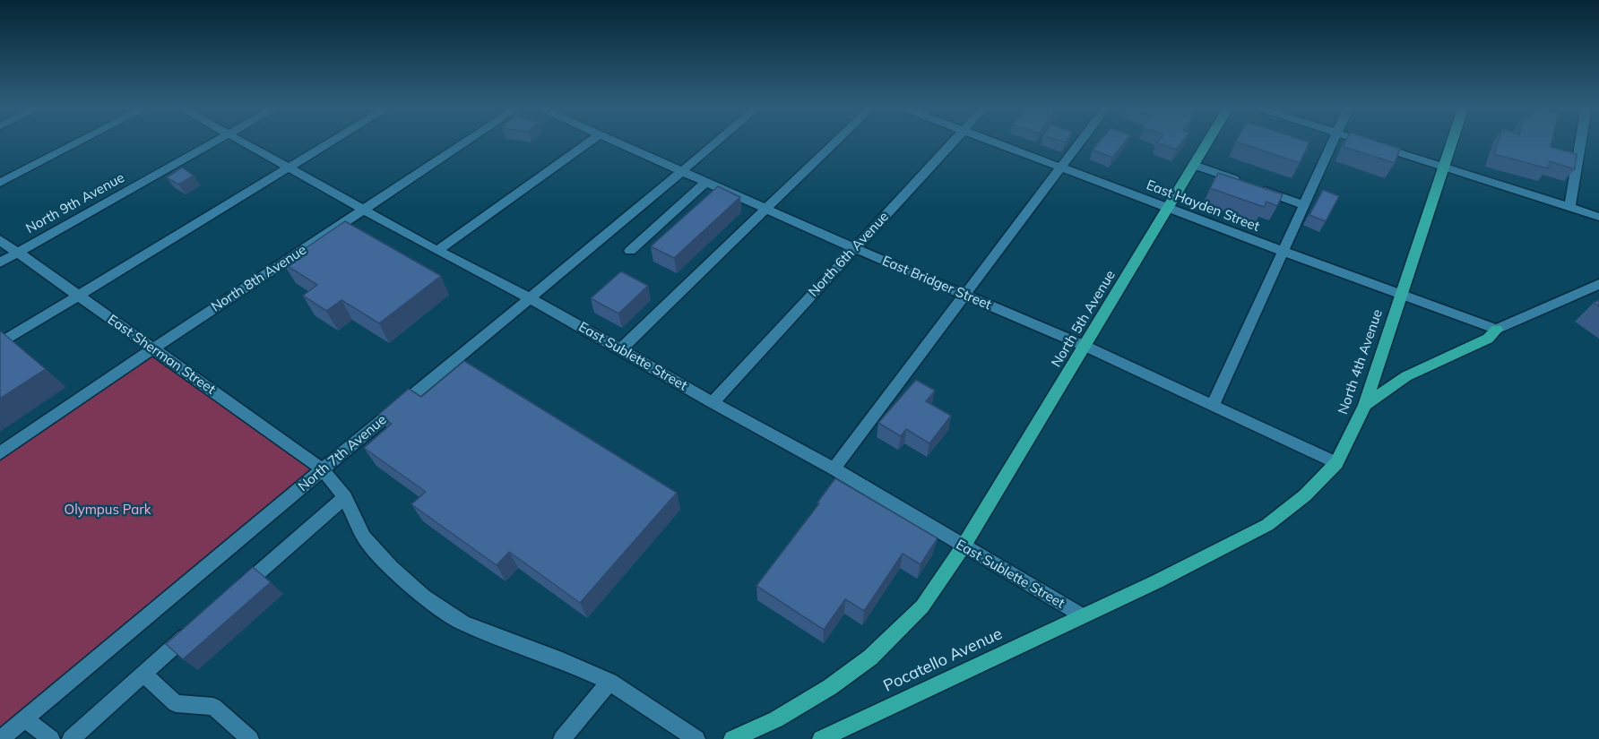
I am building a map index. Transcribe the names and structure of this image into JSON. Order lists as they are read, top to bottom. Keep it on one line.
{"streets":{"main road":["North 5th Avenue","North 4th Avenue","Pocatello Avenue"],"street":["North 9th Avenue","East Hayden Street","North 6th Avenue","North 8th Avenue","East Bridger Street","East Sherman Street","East Sublette Street","North 7th Avenue"]},"crossings":[["North 9th Avenue","East Sherman Street"],["East Hayden Street","North 5th Avenue"],["East Hayden Street","North 4th Avenue"],["North 6th Avenue","East Bridger Street"],["North 6th Avenue","East Sublette Street"],["North 8th Avenue","East Sherman Street"],["North 8th Avenue","East Sublette Street"],["East Bridger Street","North 5th Avenue"],["East Bridger Street","North 4th Avenue"],["East Bridger Street","North 7th Avenue"],["North 5th Avenue","East Sublette Street"],["East Sherman Street","North 7th Avenue"],["East Sublette Street","North 4th Avenue"],["East Sublette Street","North 7th Avenue"],["East Sublette Street","Pocatello Avenue"],["North 4th Avenue","Pocatello Avenue"]],"parks":["Olympus Park"]}
